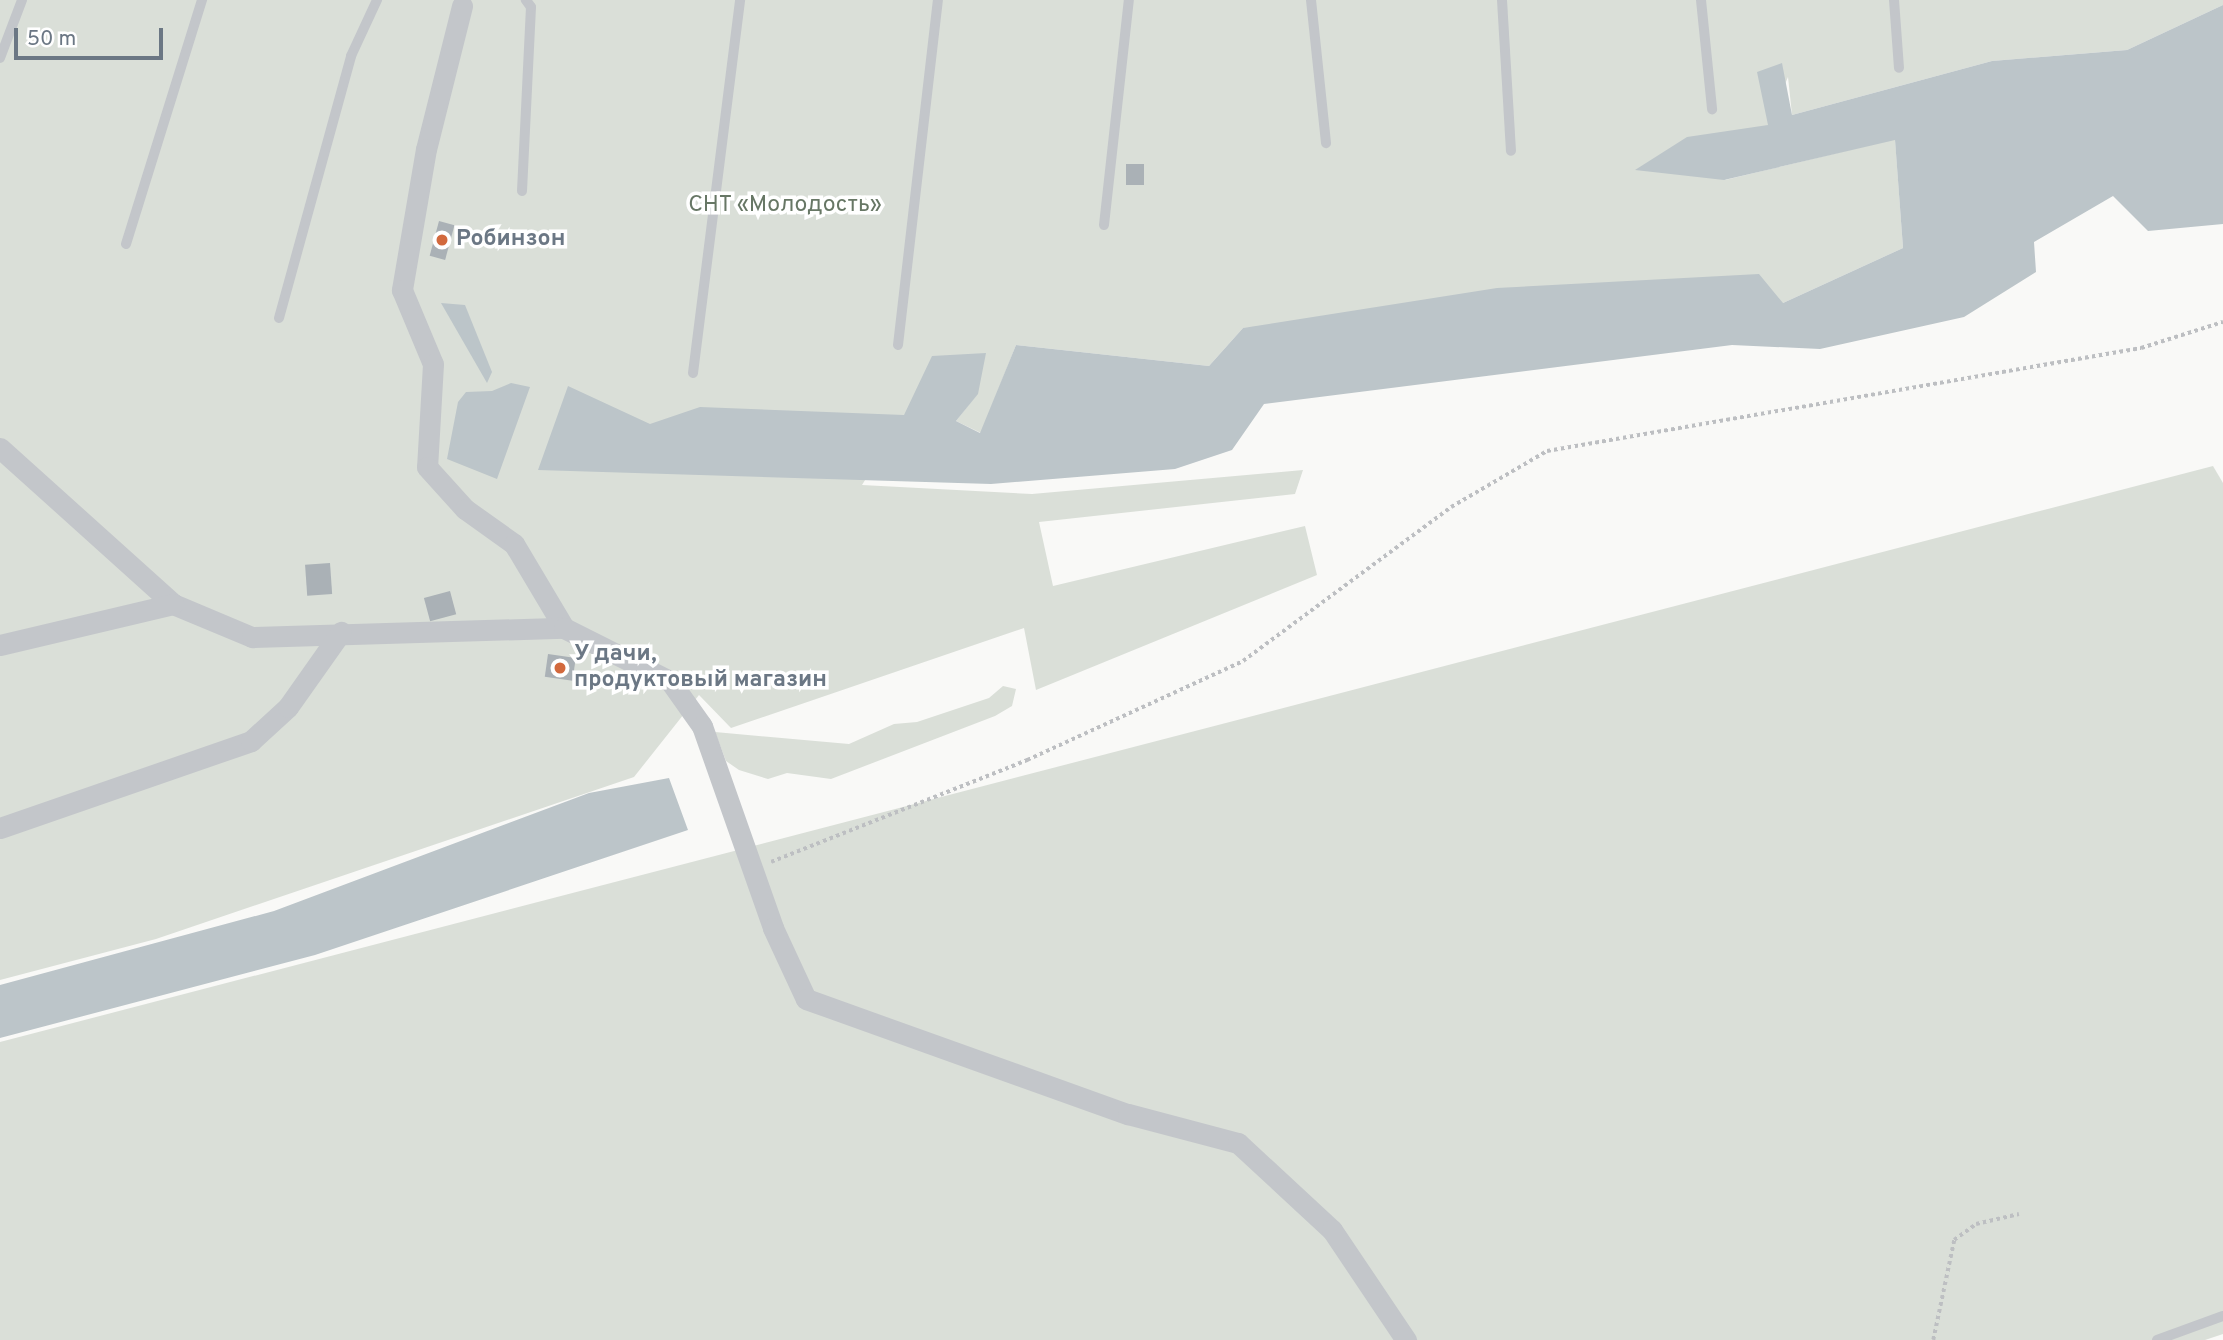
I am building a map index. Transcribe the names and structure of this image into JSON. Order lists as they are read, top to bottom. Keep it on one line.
{"parks":["СНТ «Молодость»"],"places":["Робинзон","У дачи, продуктовый магазин"],"scale_bar":"50 m"}
